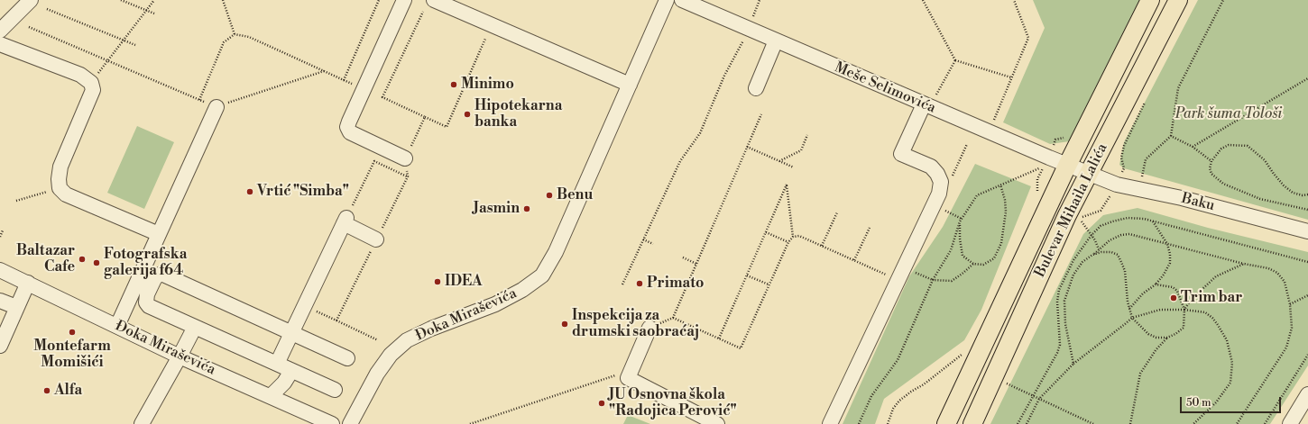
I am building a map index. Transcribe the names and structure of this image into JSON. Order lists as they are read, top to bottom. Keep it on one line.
{"streets":{"main road":["Bulevar Mihaila Lalića"],"street":["Meše Selimovića","Baku","Đoka Miraševića"]},"crossings":[["Meše Selimovića","Baku"],["Meše Selimovića","Bulevar Mihaila Lalića"],["Baku","Bulevar Mihaila Lalića"]],"parks":["Park šuma Tološi"],"places":["Minimo","Hipotekarna banka","Vrtić \"Simba\"","Benu","Jasmin","Baltazar Cafe","Fotografska galerija f64","IDEA","Primato","Trim bar","Inspekcija za drumski saobraćaj","Montefarm Momišići","Alfa","JU Osnovna škola \"Radojica Perović\""],"scale_bar":"50 m"}
